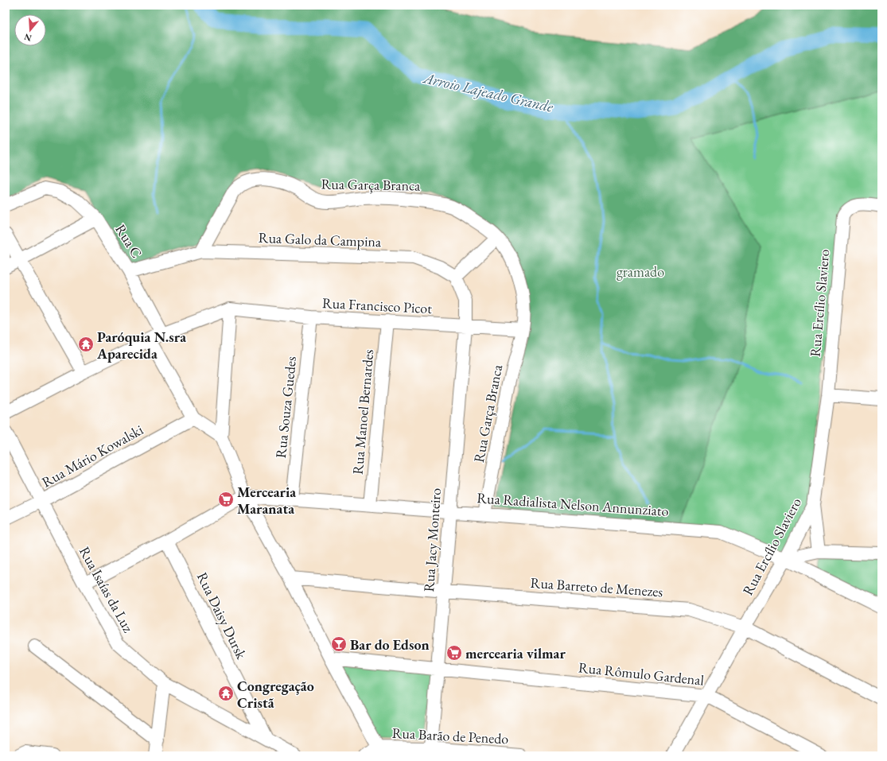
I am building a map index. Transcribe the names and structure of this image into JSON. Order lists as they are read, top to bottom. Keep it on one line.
{"streets":{"street":["Rua Garça Branca","Rua Galo da Campina","Rua C","Rua Ercílio Slaviero","Rua Francisco Picot","Rua Souza Guedes","Rua Manoel Bernardes","Rua Mário Kowalski","Rua Radialista Nelson Annunziato","Rua Jacy Monteiro","Rua Barreto de Menezes","Rua Isaías da Luz","Rua Daisy Dursk","Rua Rômulo Gardenal","Rua Barão de Penedo"]},"crossings":[["Rua Garça Branca","Rua Galo da Campina"],["Rua Garça Branca","Rua Francisco Picot"],["Rua Garça Branca","Rua Radialista Nelson Annunziato"],["Rua Galo da Campina","Rua C"],["Rua Ercílio Slaviero","Rua Radialista Nelson Annunziato"],["Rua Ercílio Slaviero","Rua Barreto de Menezes"],["Rua Ercílio Slaviero","Rua Rômulo Gardenal"],["Rua Francisco Picot","Rua Souza Guedes"],["Rua Francisco Picot","Rua Manoel Bernardes"],["Rua Francisco Picot","Rua Jacy Monteiro"],["Rua Souza Guedes","Rua Radialista Nelson Annunziato"],["Rua Manoel Bernardes","Rua Radialista Nelson Annunziato"],["Rua Mário Kowalski","Rua Isaías da Luz"],["Rua Radialista Nelson Annunziato","Rua Jacy Monteiro"],["Rua Jacy Monteiro","Rua Barreto de Menezes"],["Rua Jacy Monteiro","Rua Rômulo Gardenal"],["Rua Jacy Monteiro","Rua Barão de Penedo"],["Rua Isaías da Luz","Rua Daisy Dursk"]],"water":["Arroio Lajeado Grande"],"parks":["gramado"],"places":{"temple":["Paróquia N.sra Aparecida","Congregação Cristã"],"supermarket":["Mercearia Maranata","mercearia vilmar"],"bar":["Bar do Edson"]},"north":"bottom"}
